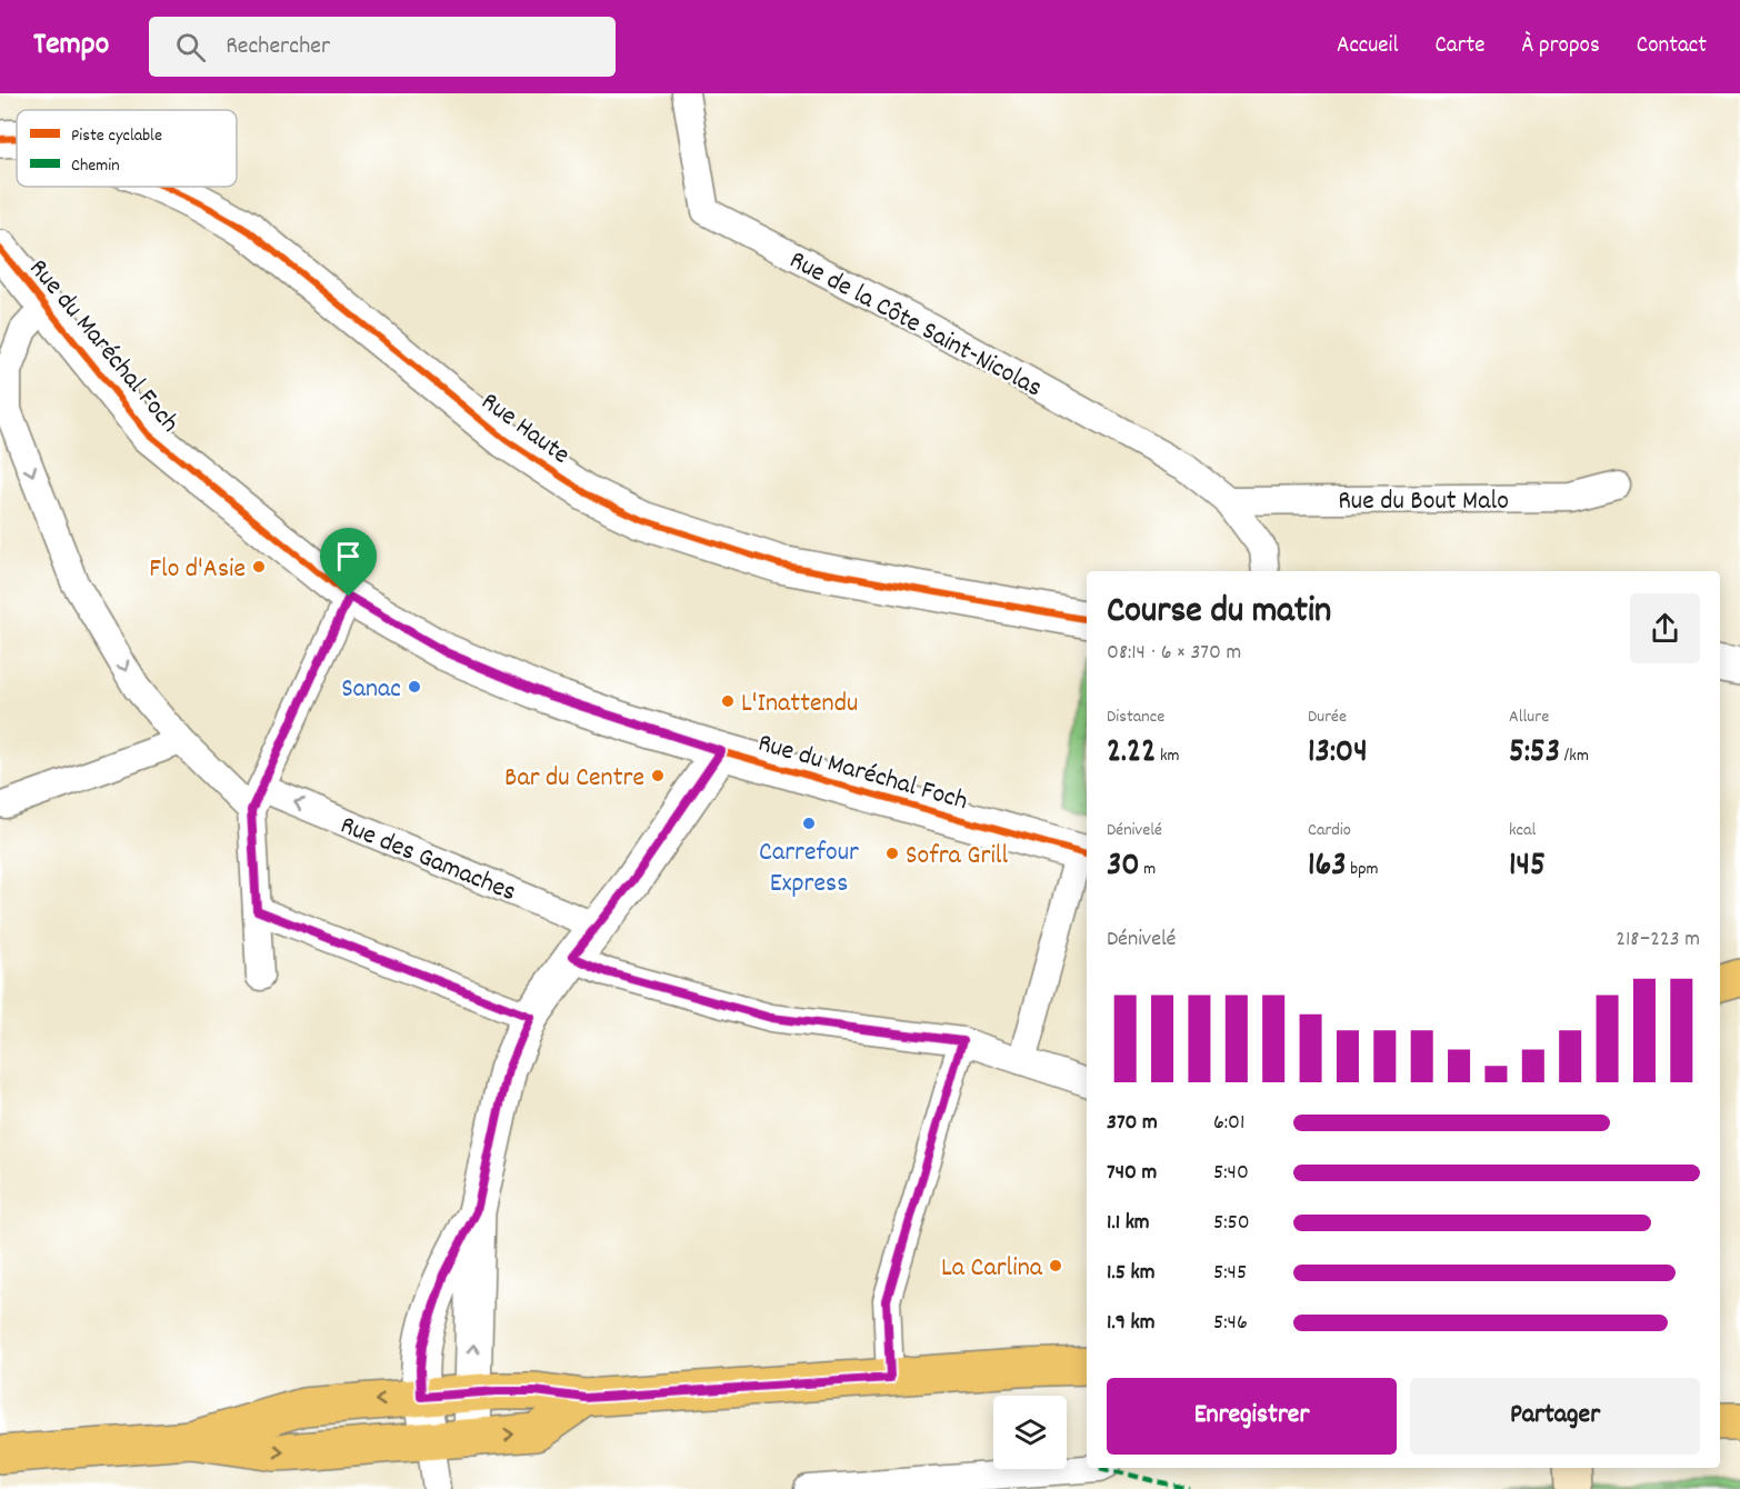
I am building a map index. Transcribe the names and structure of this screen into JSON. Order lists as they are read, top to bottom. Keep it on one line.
{"streets":{"street":["Rue du Maréchal Foch","Rue Haute"],"lane":["Rue de la Côte Saint-Nicolas","Rue du Bout Malo","Rue des Gamaches"]},"crossings":[["Rue de la Côte Saint-Nicolas","Rue du Bout Malo"]],"places":["Flo d'Asie","Sanac","L'Inattendu","Bar du Centre","Carrefour Express","Sofra Grill","La Carlina"],"legend":["Piste cyclable","Chemin"],"page":{"header":"Tempo","search":"Rechercher","nav":["Accueil","Carte","À propos","Contact"],"heading":["Course du matin","08:14 · 6 × 370 m"],"stats":[["Distance","2.22 km"],["Durée","13:04"],["Allure","5:53 /km"],["Dénivelé","30 m"],["Cardio","163 bpm"],["kcal","145"]],"chart":["Dénivelé","218–223 m"],"list":[{"name":"370 m","note":"6:01"},{"name":"740 m","note":"5:40"},{"name":"1.1 km","note":"5:50"},{"name":"1.5 km","note":"5:45"},{"name":"1.9 km","note":"5:46"}],"buttons":["Enregistrer","Partager"]}}
